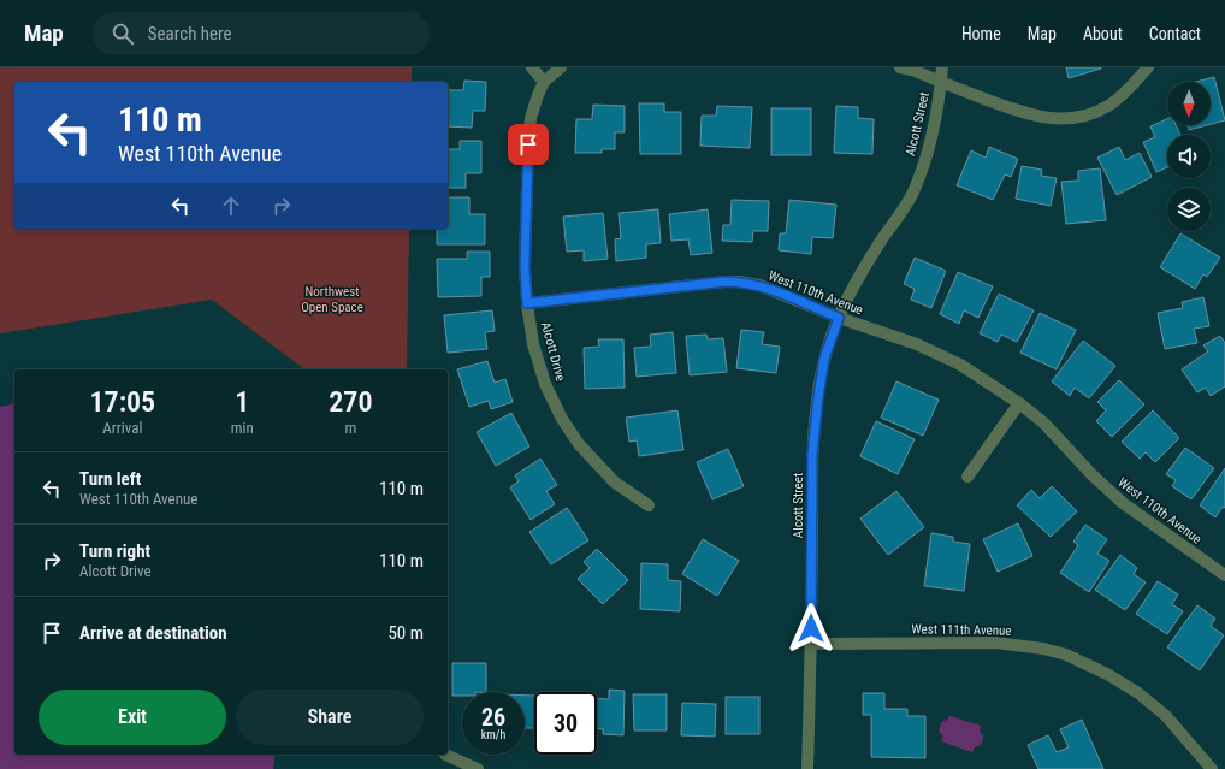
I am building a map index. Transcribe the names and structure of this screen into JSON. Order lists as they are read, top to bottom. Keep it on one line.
{"streets":{"street":["Alcott Street","West 110th Avenue","Alcott Drive","West 111th Avenue"]},"crossings":[["Alcott Street","West 110th Avenue"],["Alcott Street","West 111th Avenue"],["West 110th Avenue","Alcott Drive"]],"parks":["Northwest Open Space"],"north":"bottom","page":{"header":"Map","search":"Search here","nav":["Home","Map","About","Contact"],"turn":["110 m","West 110th Avenue"],"eta":["17:05","Arrival","1","min","270","m"],"list":[{"name":"Turn left","note":"West 110th Avenue","value":"110 m"},{"name":"Turn right","note":"Alcott Drive","value":"110 m"},{"name":"Arrive at destination","value":"50 m"}],"buttons":["Exit","Share"],"speed":"26 km/h","limit":"30"}}
